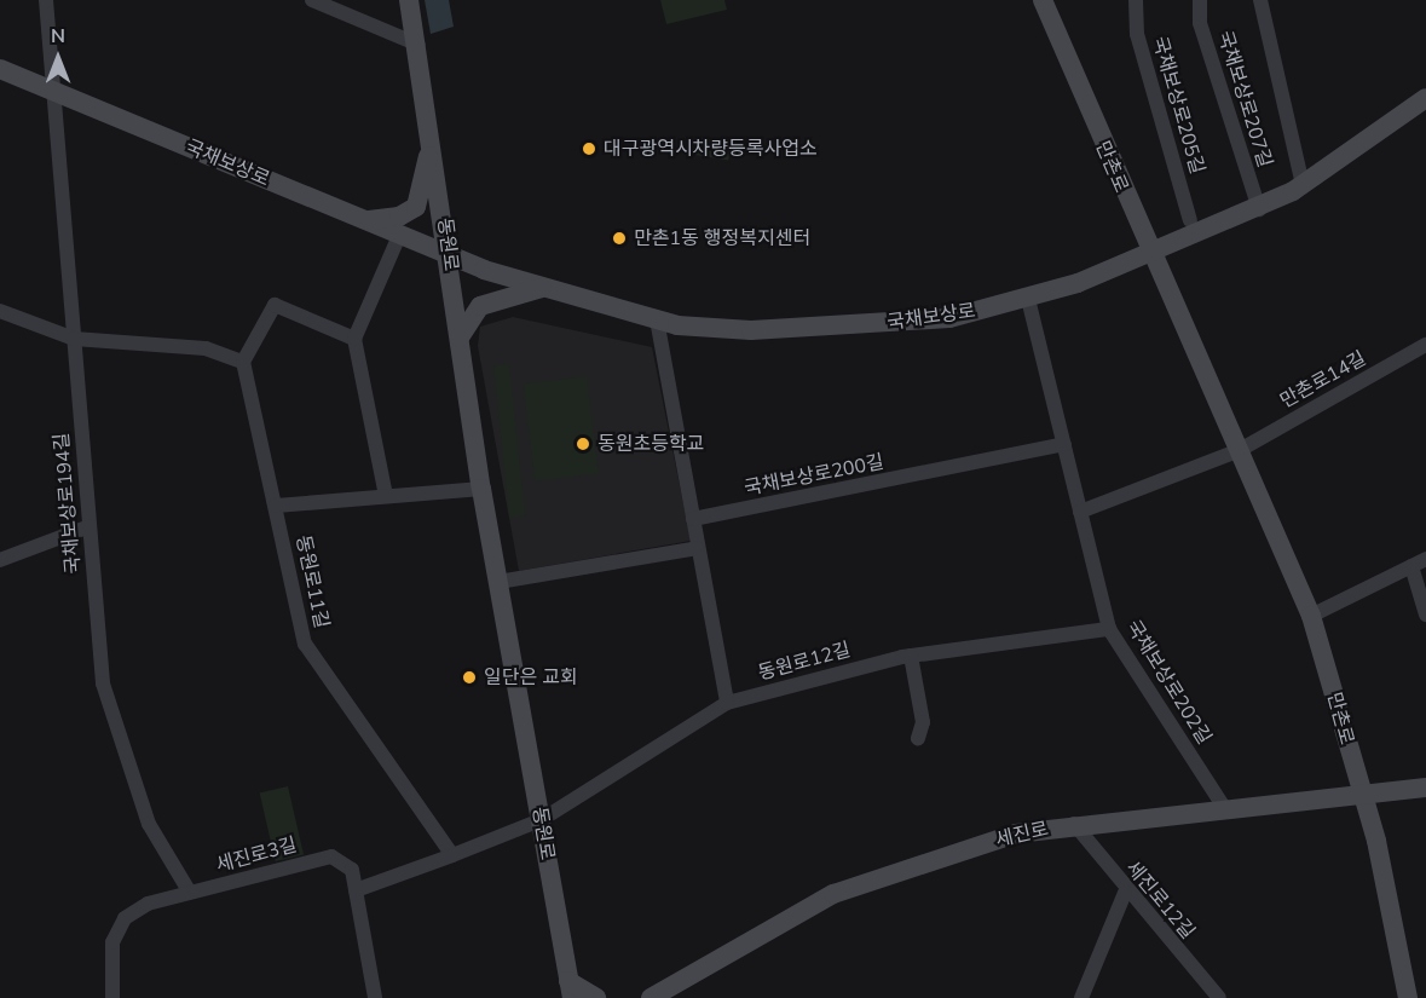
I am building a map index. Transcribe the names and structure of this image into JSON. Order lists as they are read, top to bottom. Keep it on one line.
{"streets":{"main road":["국채보상로","만촌로","동원로","세진로"],"street":["국채보상로207길","국채보상로205길","만촌로14길","국채보상로200길","국채보상로194길","동원로11길","동원로12길","국채보상로202길","세진로3길","세진로12길"]},"crossings":[["국채보상로207길","국채보상로"],["국채보상로","만촌로"],["국채보상로","동원로"],["국채보상로","국채보상로194길"],["국채보상로","국채보상로202길"],["만촌로","만촌로14길"],["만촌로","세진로"],["동원로","동원로12길"],["국채보상로200길","국채보상로202길"],["국채보상로194길","세진로3길"],["동원로12길","국채보상로202길"],["국채보상로202길","세진로"],["세진로","세진로12길"]],"places":["대구광역시차량등록사업소","만촌1동 행정복지센터","동원초등학교","일단은 교회"],"north":"top"}
